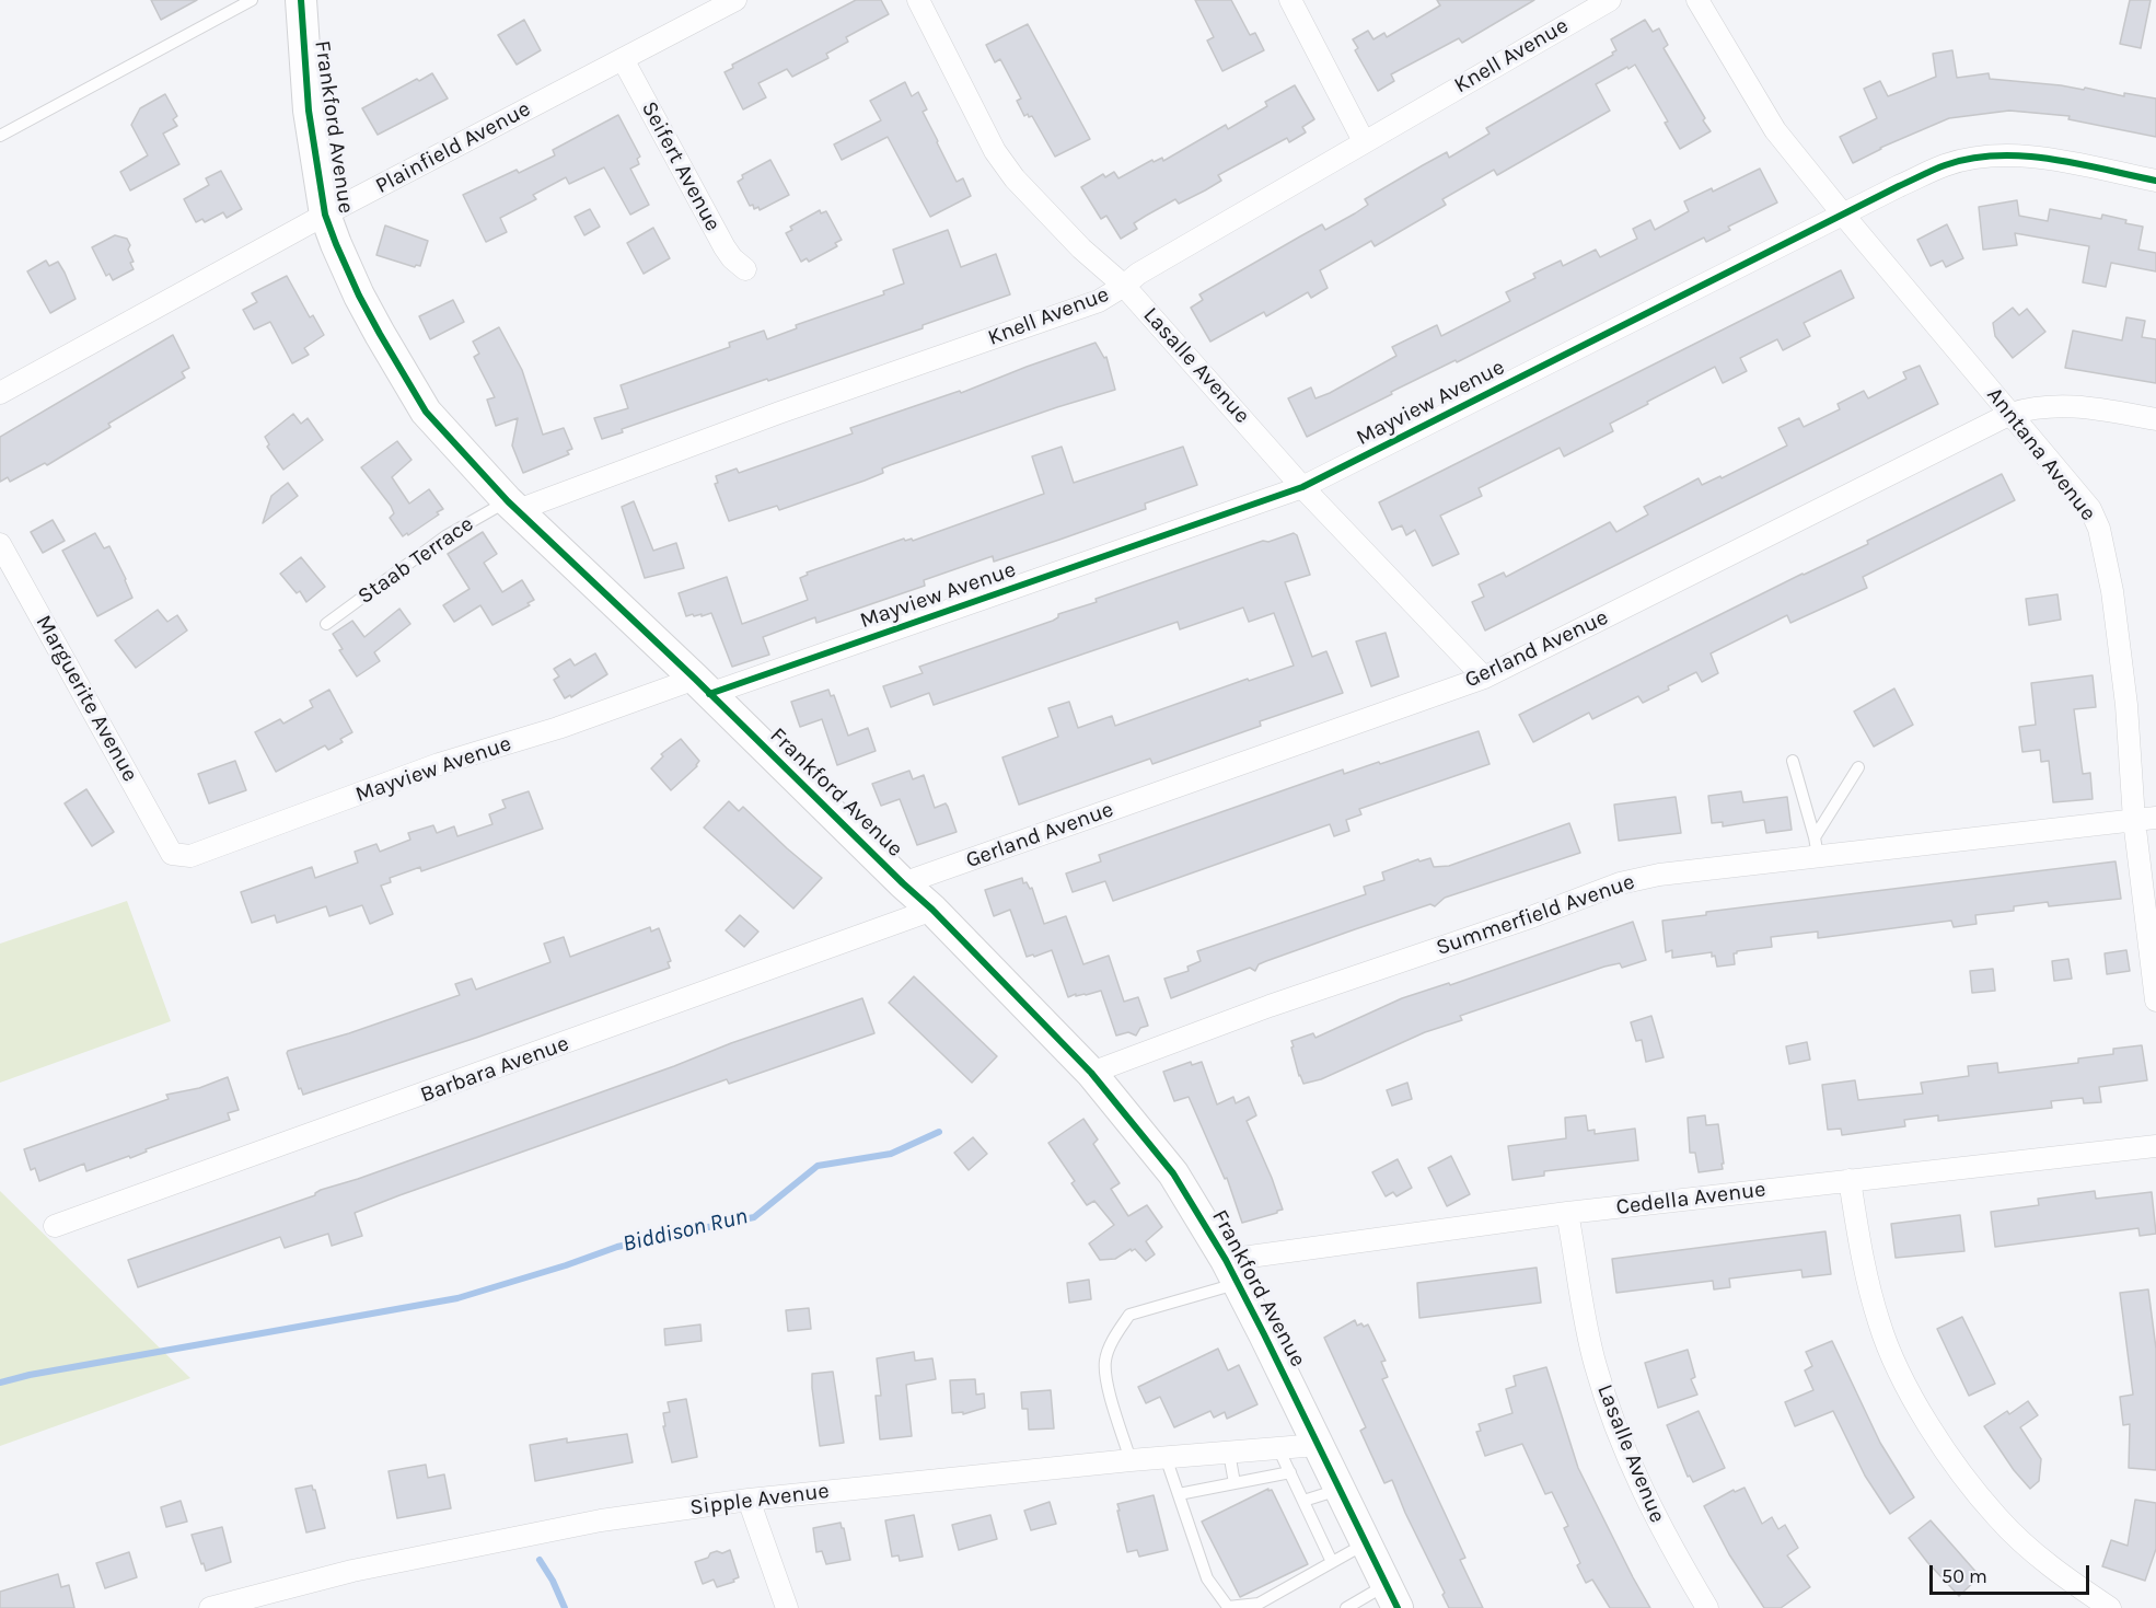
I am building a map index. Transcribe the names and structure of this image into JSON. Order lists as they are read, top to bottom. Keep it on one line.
{"streets":{"street":["Knell Avenue","Frankford Avenue","Plainfield Avenue","Seifert Avenue","Lasalle Avenue","Mayview Avenue","Anntana Avenue","Gerland Avenue","Marguerite Avenue","Summerfield Avenue","Barbara Avenue","Cedella Avenue","Sipple Avenue"],"lane":["Staab Terrace"]},"crossings":[["Knell Avenue","Frankford Avenue"],["Knell Avenue","Lasalle Avenue"],["Knell Avenue","Staab Terrace"],["Frankford Avenue","Plainfield Avenue"],["Frankford Avenue","Mayview Avenue"],["Frankford Avenue","Staab Terrace"],["Frankford Avenue","Gerland Avenue"],["Frankford Avenue","Summerfield Avenue"],["Frankford Avenue","Barbara Avenue"],["Frankford Avenue","Cedella Avenue"],["Frankford Avenue","Sipple Avenue"],["Plainfield Avenue","Seifert Avenue"],["Lasalle Avenue","Mayview Avenue"],["Lasalle Avenue","Gerland Avenue"],["Lasalle Avenue","Cedella Avenue"],["Mayview Avenue","Anntana Avenue"],["Mayview Avenue","Marguerite Avenue"],["Anntana Avenue","Gerland Avenue"],["Anntana Avenue","Summerfield Avenue"]],"water":["Biddison Run"],"scale_bar":"50 m"}
